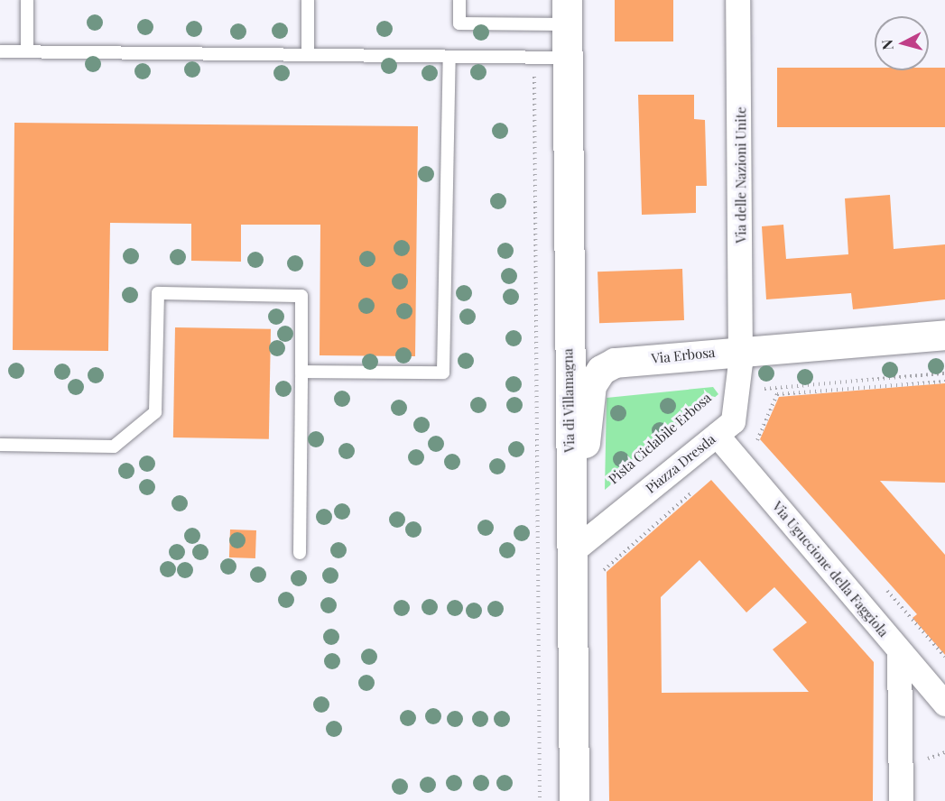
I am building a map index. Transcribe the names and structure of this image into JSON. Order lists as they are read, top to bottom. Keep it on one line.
{"streets":{"main road":["Via Erbosa","Via di Villamagna"],"street":["Via delle Nazioni Unite","Piazza Dresda","Via Uguccione della Faggiola"]},"crossings":[["Via delle Nazioni Unite","Via Erbosa"],["Via delle Nazioni Unite","Piazza Dresda"],["Via Erbosa","Via di Villamagna"],["Via Erbosa","Piazza Dresda"],["Via di Villamagna","Piazza Dresda"],["Piazza Dresda","Via Uguccione della Faggiola"]],"north":"left"}
